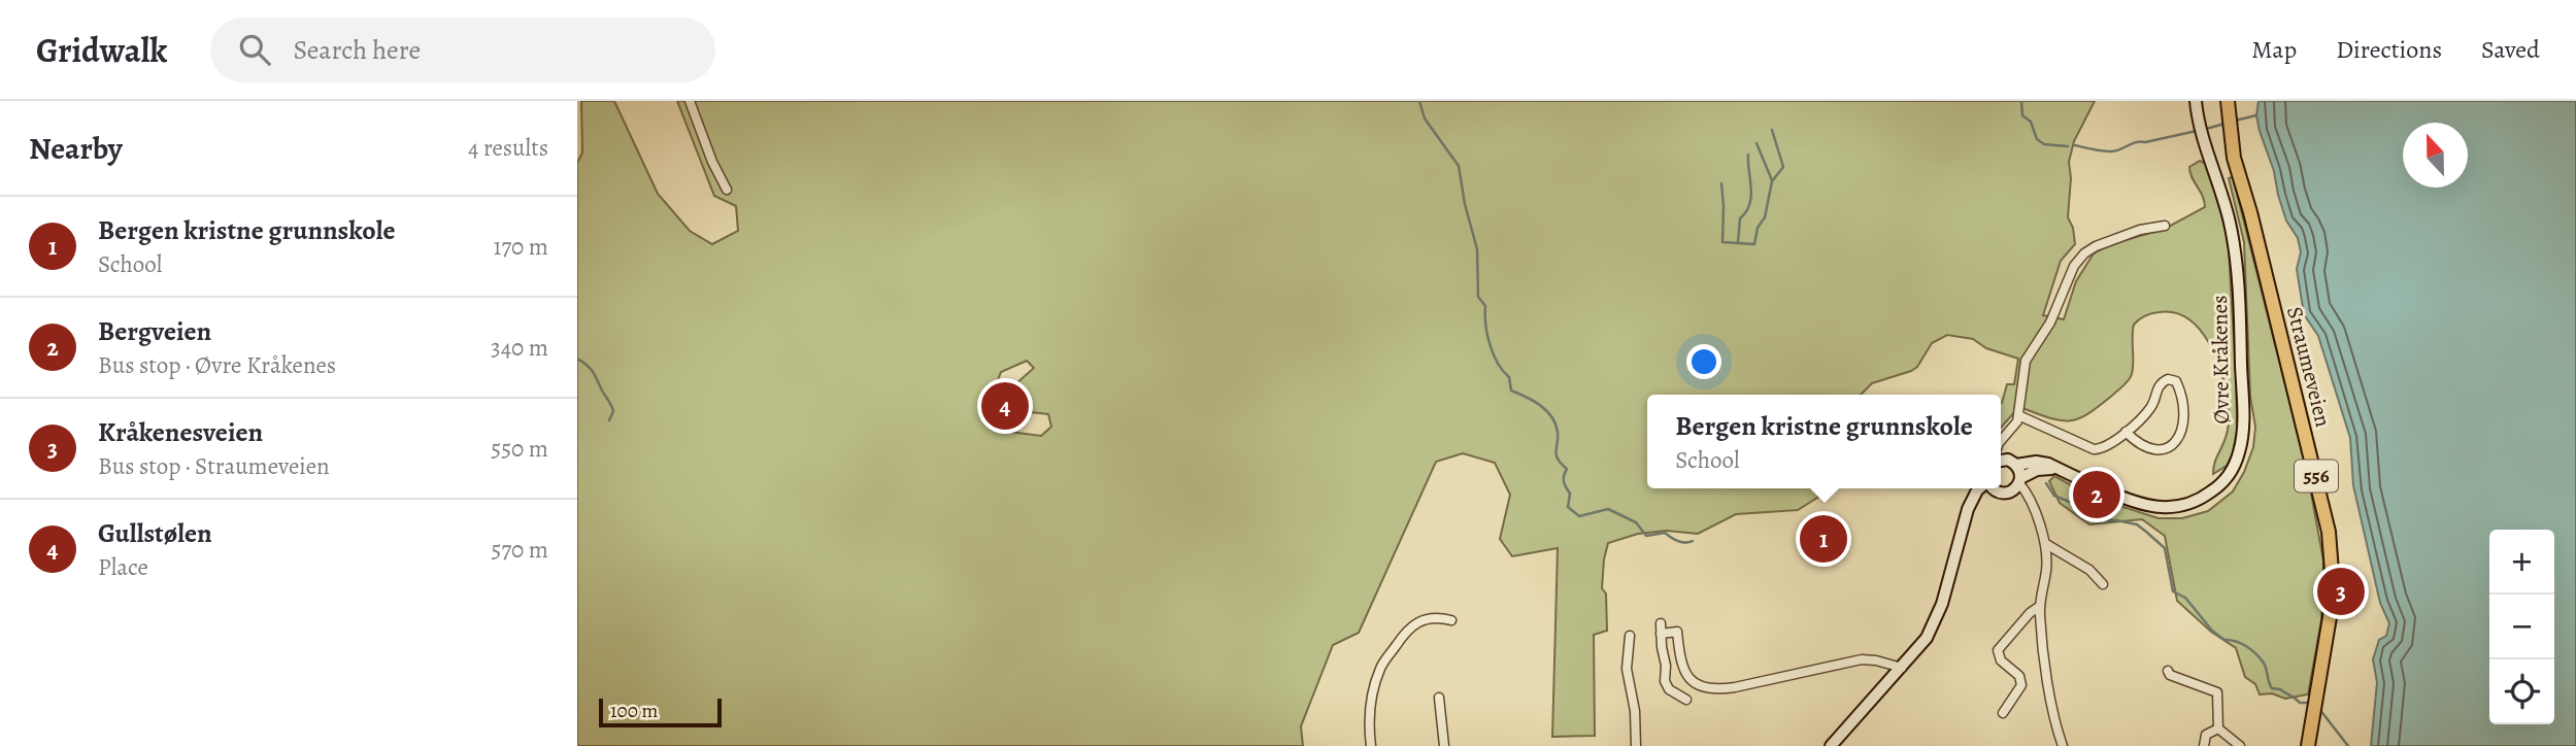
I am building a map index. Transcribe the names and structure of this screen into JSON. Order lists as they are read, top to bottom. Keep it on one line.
{"streets":{"main road":["Øvre Kråkenes","Straumeveien","556"]},"scale_bar":"100 m","north":"top","page":{"header":"Gridwalk","search":"Search here","nav":["Map","Directions","Saved"],"heading":["Nearby","4 results"],"list":[{"mark":"1","name":"Bergen kristne grunnskole","note":"School","value":"170 m"},{"mark":"2","name":"Bergveien","note":"Bus stop · Øvre Kråkenes","value":"340 m"},{"mark":"3","name":"Kråkenesveien","note":"Bus stop · Straumeveien","value":"550 m"},{"mark":"4","name":"Gullstølen","note":"Place","value":"570 m"}],"pins":["4","2","1","3"],"popup":["Bergen kristne grunnskole","School"],"map_buttons":["+","−"],"scale":"100 m"}}
